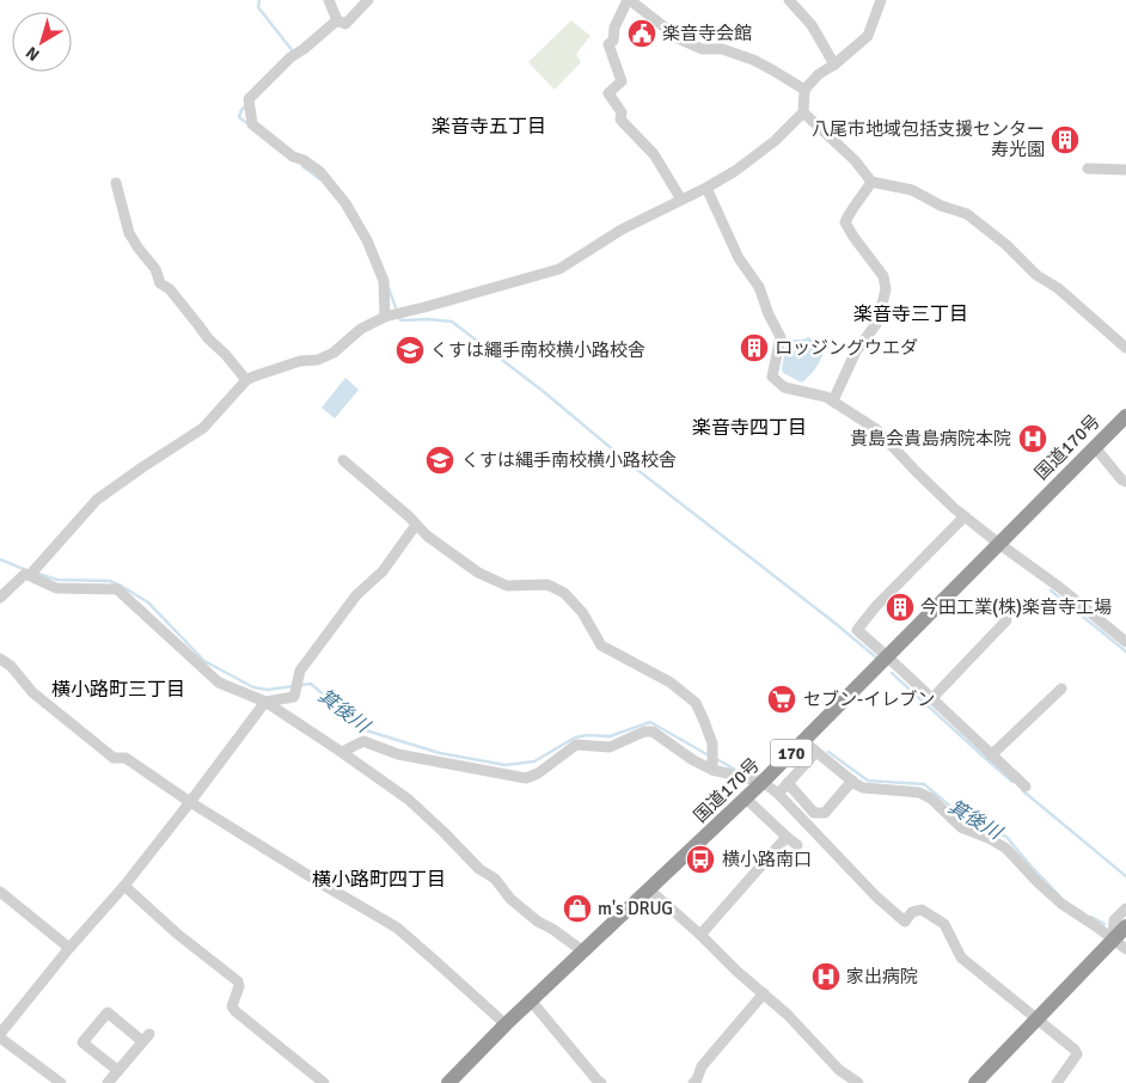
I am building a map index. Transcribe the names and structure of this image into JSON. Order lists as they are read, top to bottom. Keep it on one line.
{"streets":{"highway":["国道170号","170"]},"districts":["楽音寺五丁目","楽音寺三丁目","楽音寺四丁目","横小路町三丁目","横小路町四丁目"],"water":["箕後川"],"places":{"public building":["楽音寺会館"],"building":["八尾市地域包括支援センター 寿光園","ロッジングウエダ","今田工業(株)楽音寺工場"],"school or university":["くすは繩手南校横小路校舎","くすは縄手南校横小路校舎"],"hospital":["貴島会貴島病院本院","家出病院"],"supermarket":["セブン-イレブン"],"bus stop":["横小路南口"],"shop":["m's DRUG"]},"north":"bottom left"}
